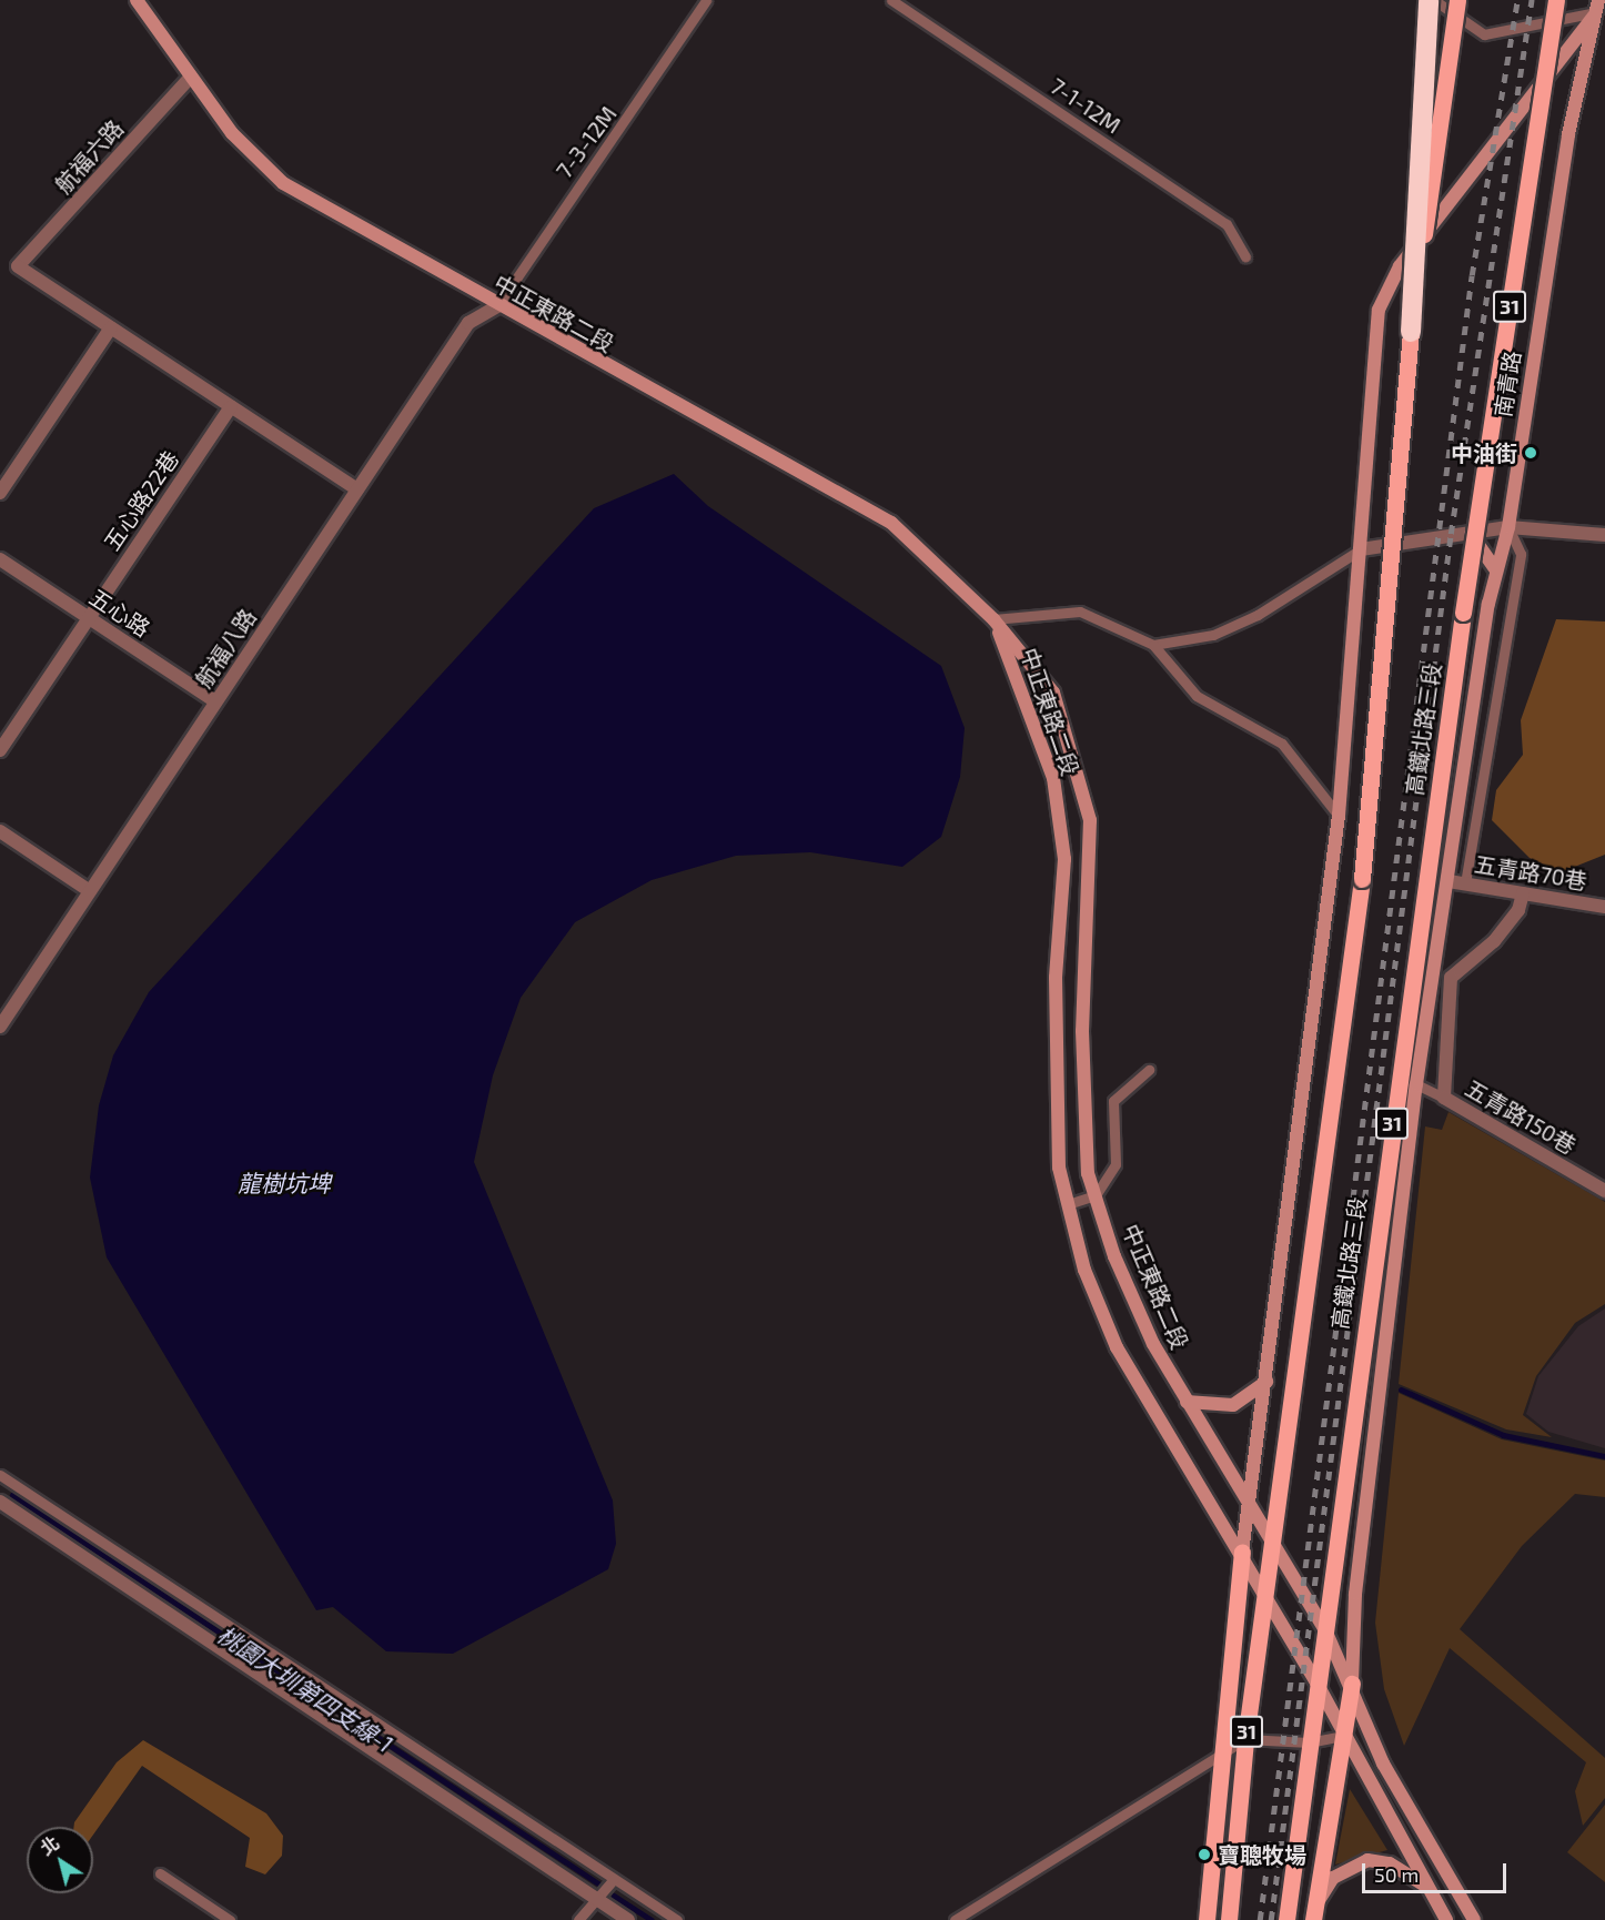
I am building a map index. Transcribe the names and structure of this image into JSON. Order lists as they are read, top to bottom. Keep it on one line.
{"streets":{"main road":["31","中正東路二段","南青路","高鐵北路三段"],"street":["航福六路","五心路22巷","五心路","航福八路","五青路70巷","五青路150巷"],"lane":["7-1-12M","7-3-12M"]},"crossings":[["7-3-12M","中正東路二段"],["7-3-12M","航福八路"],["航福六路","中正東路二段"],["31","高鐵北路三段"],["中正東路二段","航福八路"],["中正東路二段","高鐵北路三段"],["南青路","高鐵北路三段"],["南青路","五青路70巷"],["五心路22巷","五心路"],["五心路","航福八路"],["高鐵北路三段","五青路70巷"],["五青路70巷","五青路150巷"]],"water":["龍樹坑埤","桃園大圳第四支線-1"],"places":["中油街","寶聰牧場"],"scale_bar":"50 m","north":"top left"}
